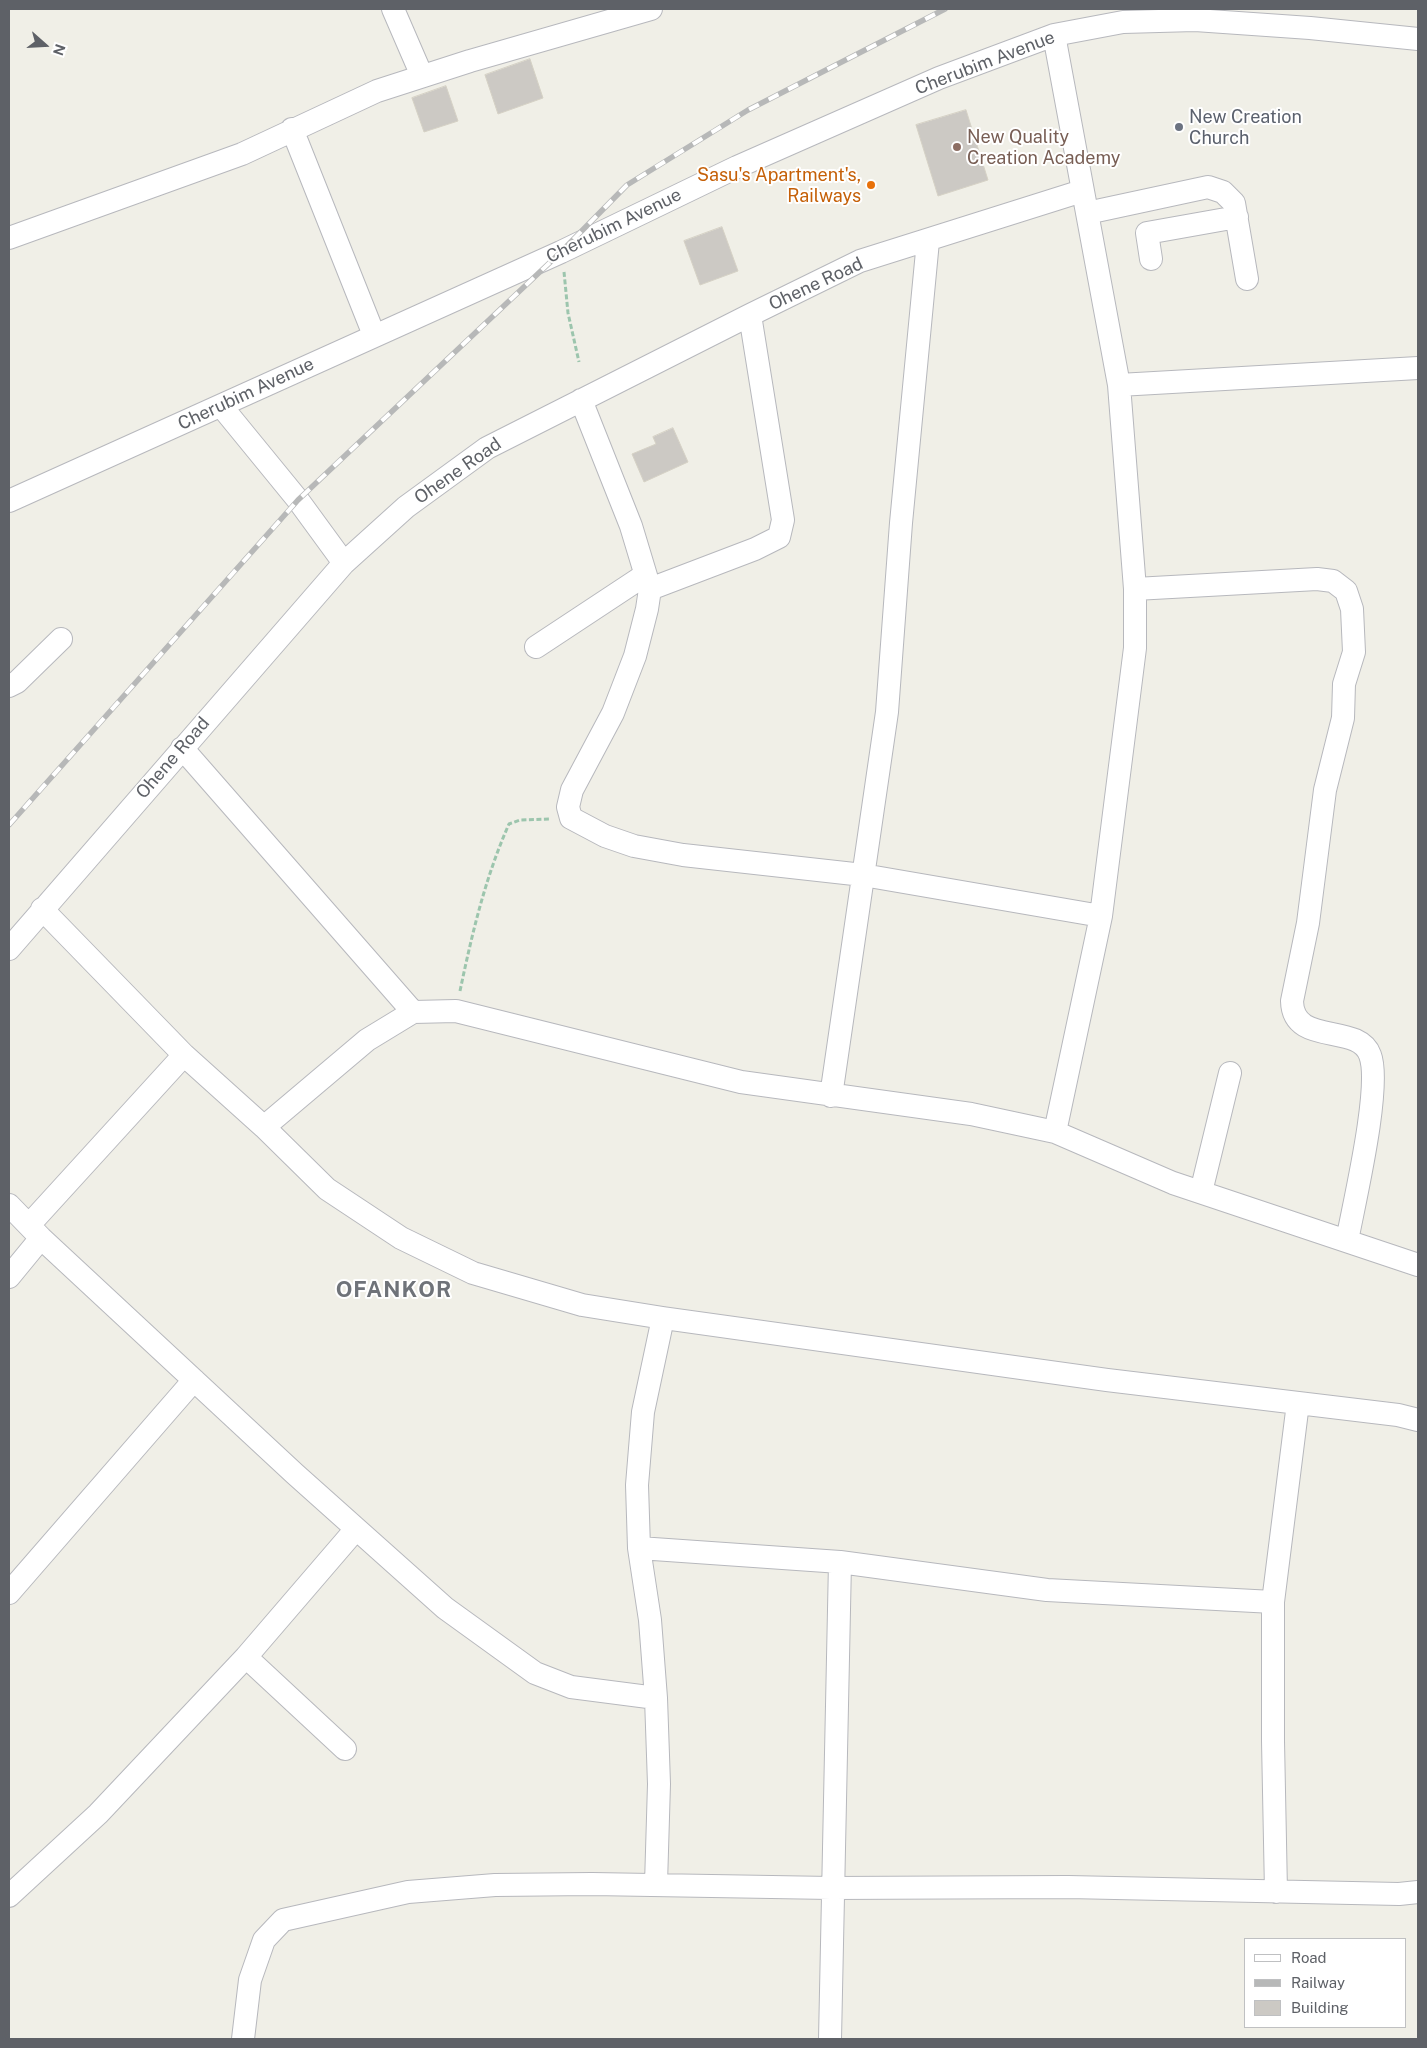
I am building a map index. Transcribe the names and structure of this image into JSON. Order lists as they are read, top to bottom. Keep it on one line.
{"streets":{"street":["Cherubim Avenue","Ohene Road"]},"districts":["OFANKOR"],"places":["New Creation Church","New Quality Creation Academy","Sasu's Apartment's, Railways"],"legend":["Road","Railway","Building"],"north":"right"}
